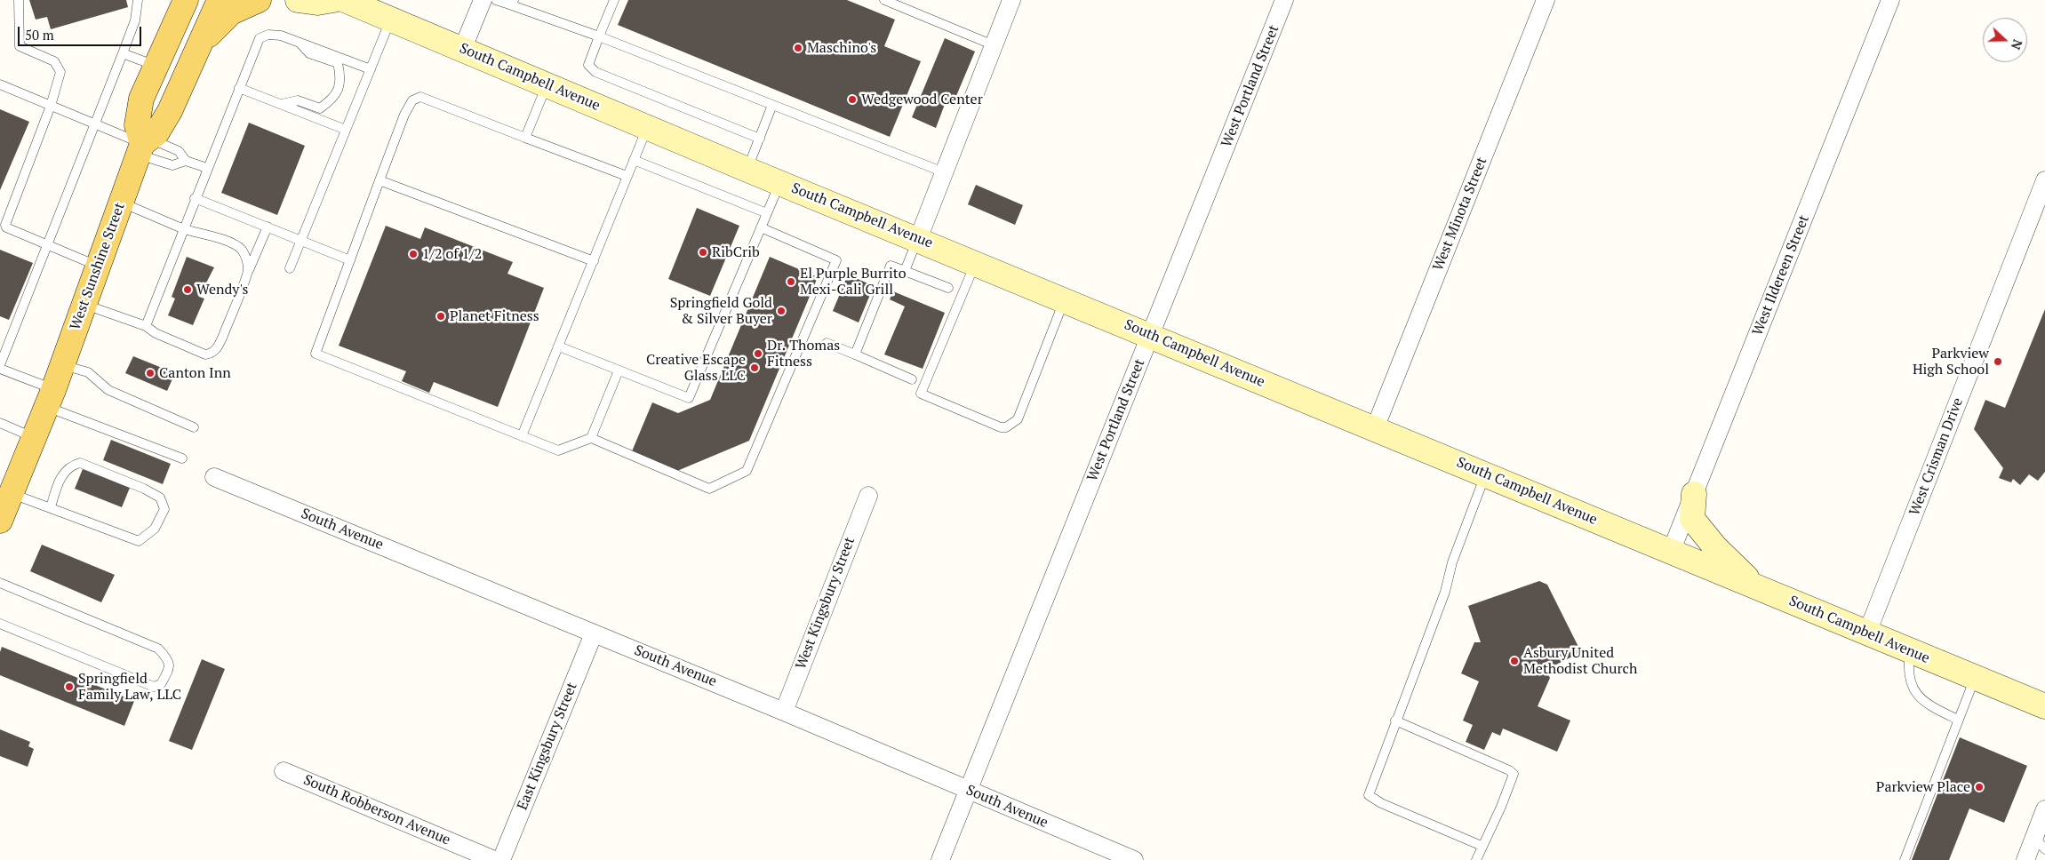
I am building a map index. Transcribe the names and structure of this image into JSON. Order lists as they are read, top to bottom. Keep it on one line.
{"streets":{"main road":["South Campbell Avenue","West Sunshine Street"],"street":["West Portland Street","West Minota Street","West Ildereen Street","West Crisman Drive","South Avenue","West Kingsbury Street","East Kingsbury Street","South Robberson Avenue"]},"crossings":[["South Campbell Avenue","West Portland Street"],["South Campbell Avenue","West Minota Street"],["South Campbell Avenue","West Ildereen Street"],["South Campbell Avenue","West Crisman Drive"],["West Portland Street","South Avenue"],["South Avenue","West Kingsbury Street"],["South Avenue","East Kingsbury Street"]],"places":["Maschino's","Wedgewood Center","RibCrib","1/2 of 1/2","El Purple Burrito Mexi-Cali Grill","Wendy's","Springfield Gold & Silver Buyer","Planet Fitness","Dr. Thomas Fitness","Parkview High School","Creative Escape Glass LLC","Canton Inn","Asbury United Methodist Church","Springfield Family Law, LLC","Parkview Place"],"scale_bar":"50 m","north":"right"}
